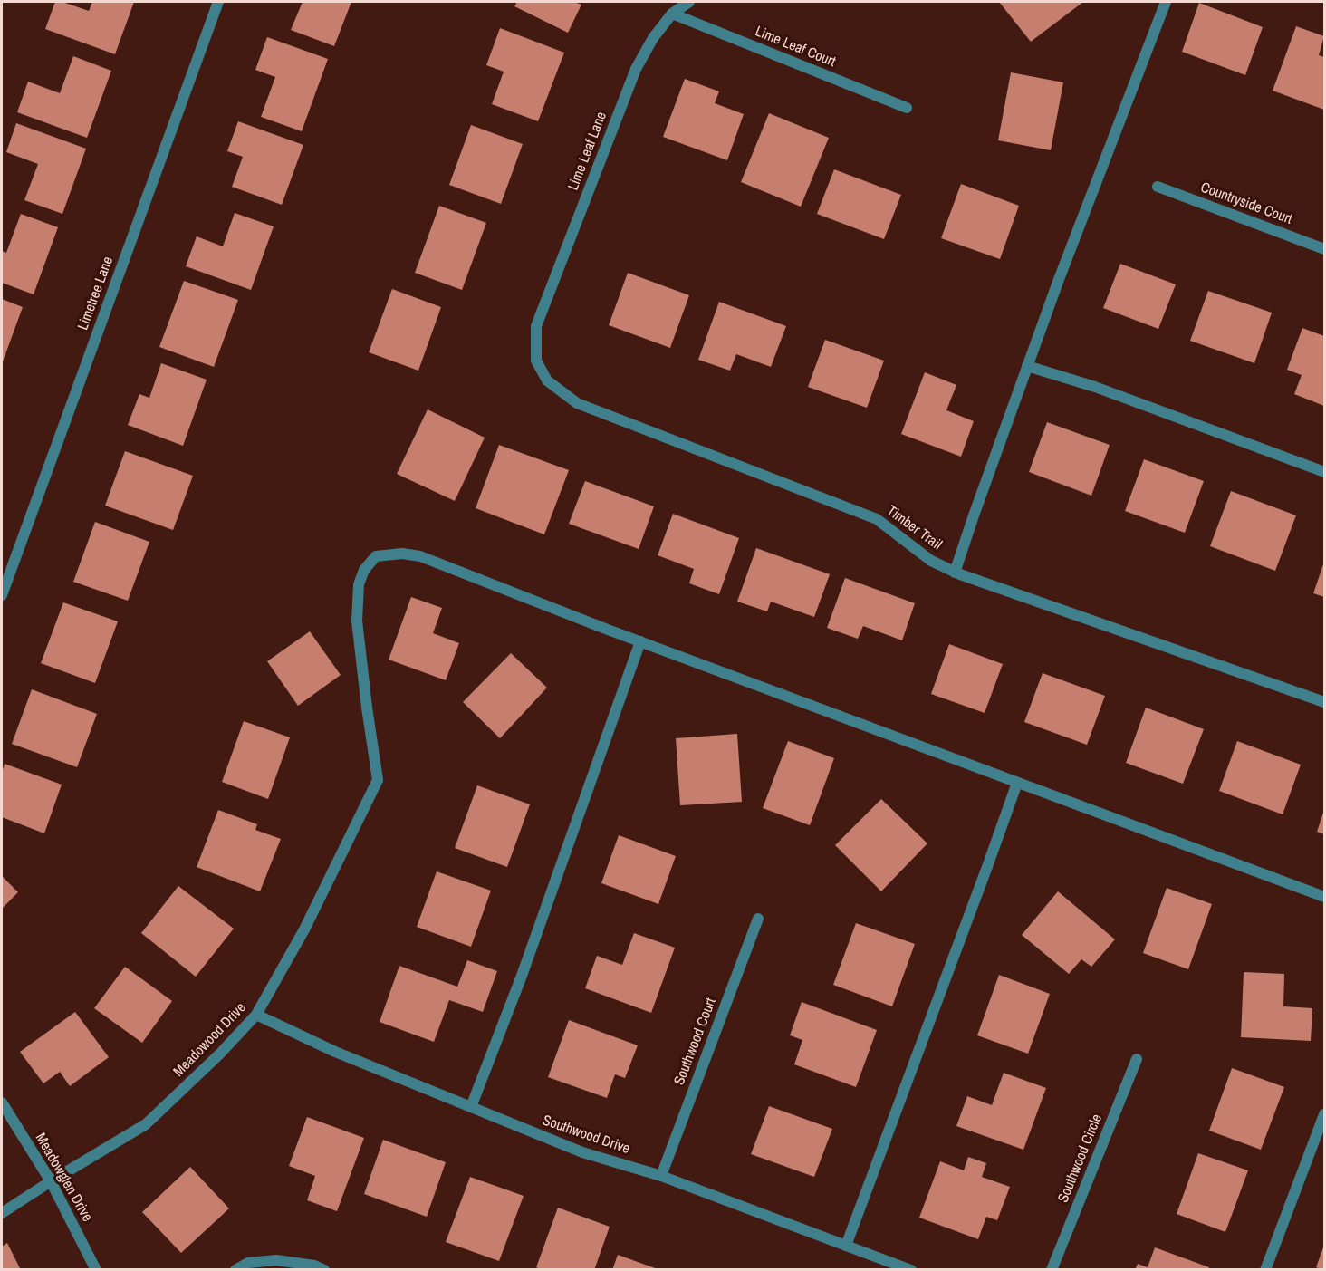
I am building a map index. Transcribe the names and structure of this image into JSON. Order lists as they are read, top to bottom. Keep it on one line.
{"streets":{"street":["Lime Leaf Court","Lime Leaf Lane","Countryside Court","Limetree Lane","Timber Trail","Meadowood Drive","Southwood Court","Southwood Drive","Southwood Circle","Meadowglen Drive"]},"crossings":[["Lime Leaf Court","Lime Leaf Lane"],["Lime Leaf Lane","Timber Trail"],["Meadowood Drive","Southwood Drive"],["Meadowood Drive","Meadowglen Drive"],["Southwood Court","Southwood Drive"]]}
